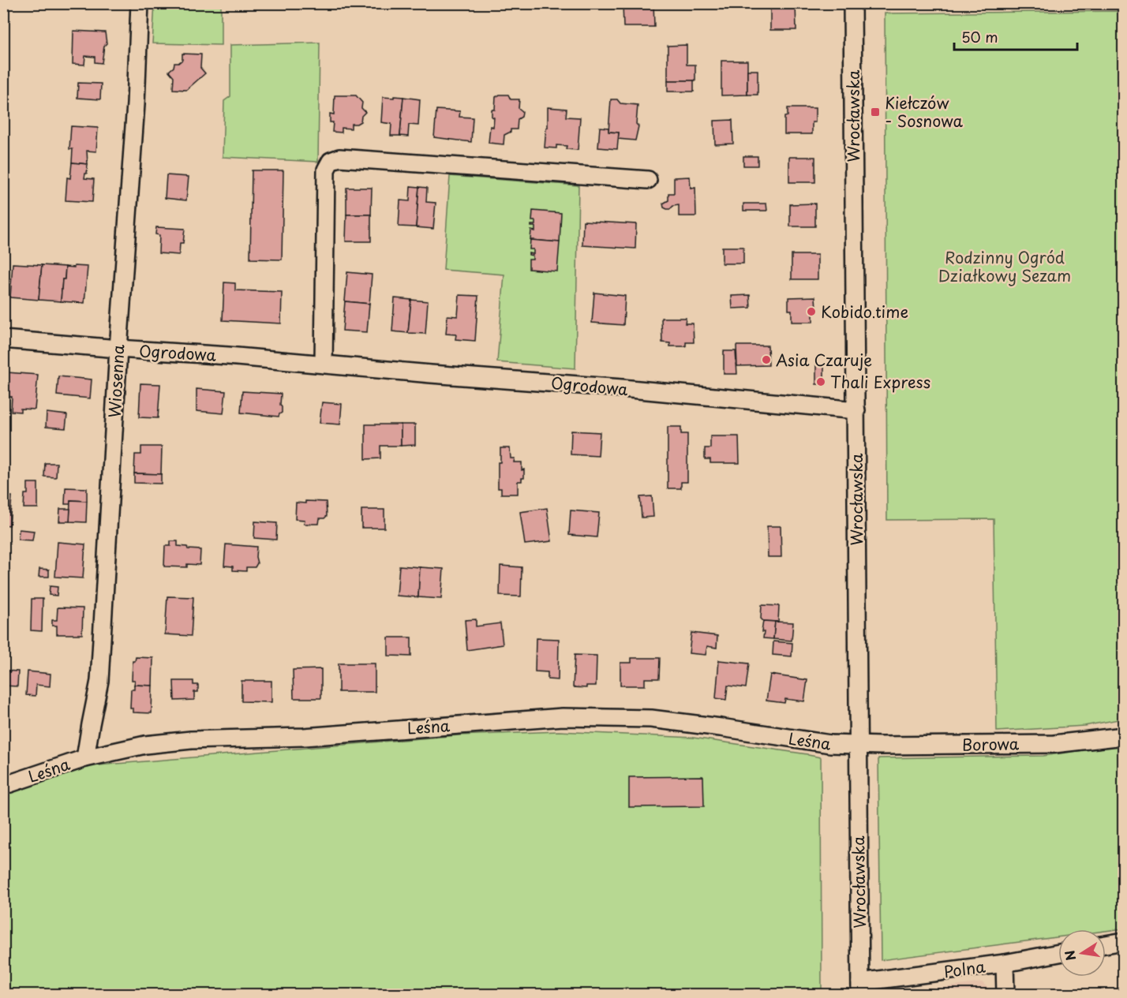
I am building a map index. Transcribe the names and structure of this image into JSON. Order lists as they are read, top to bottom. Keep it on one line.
{"streets":{"street":["Wrocławska","Ogrodowa","Wiosenna","Leśna","Borowa","Polna"]},"crossings":[["Wrocławska","Ogrodowa"],["Wrocławska","Leśna"],["Wrocławska","Borowa"],["Wrocławska","Polna"],["Ogrodowa","Wiosenna"],["Wiosenna","Leśna"],["Leśna","Borowa"]],"parks":["Rodzinny Ogród Działkowy Sezam"],"places":{"transit":["Kiełczów - Sosnowa"],"other":["Kobido.time","Asia Czaruje","Thali Express"]},"scale_bar":"50 m","north":"left"}
